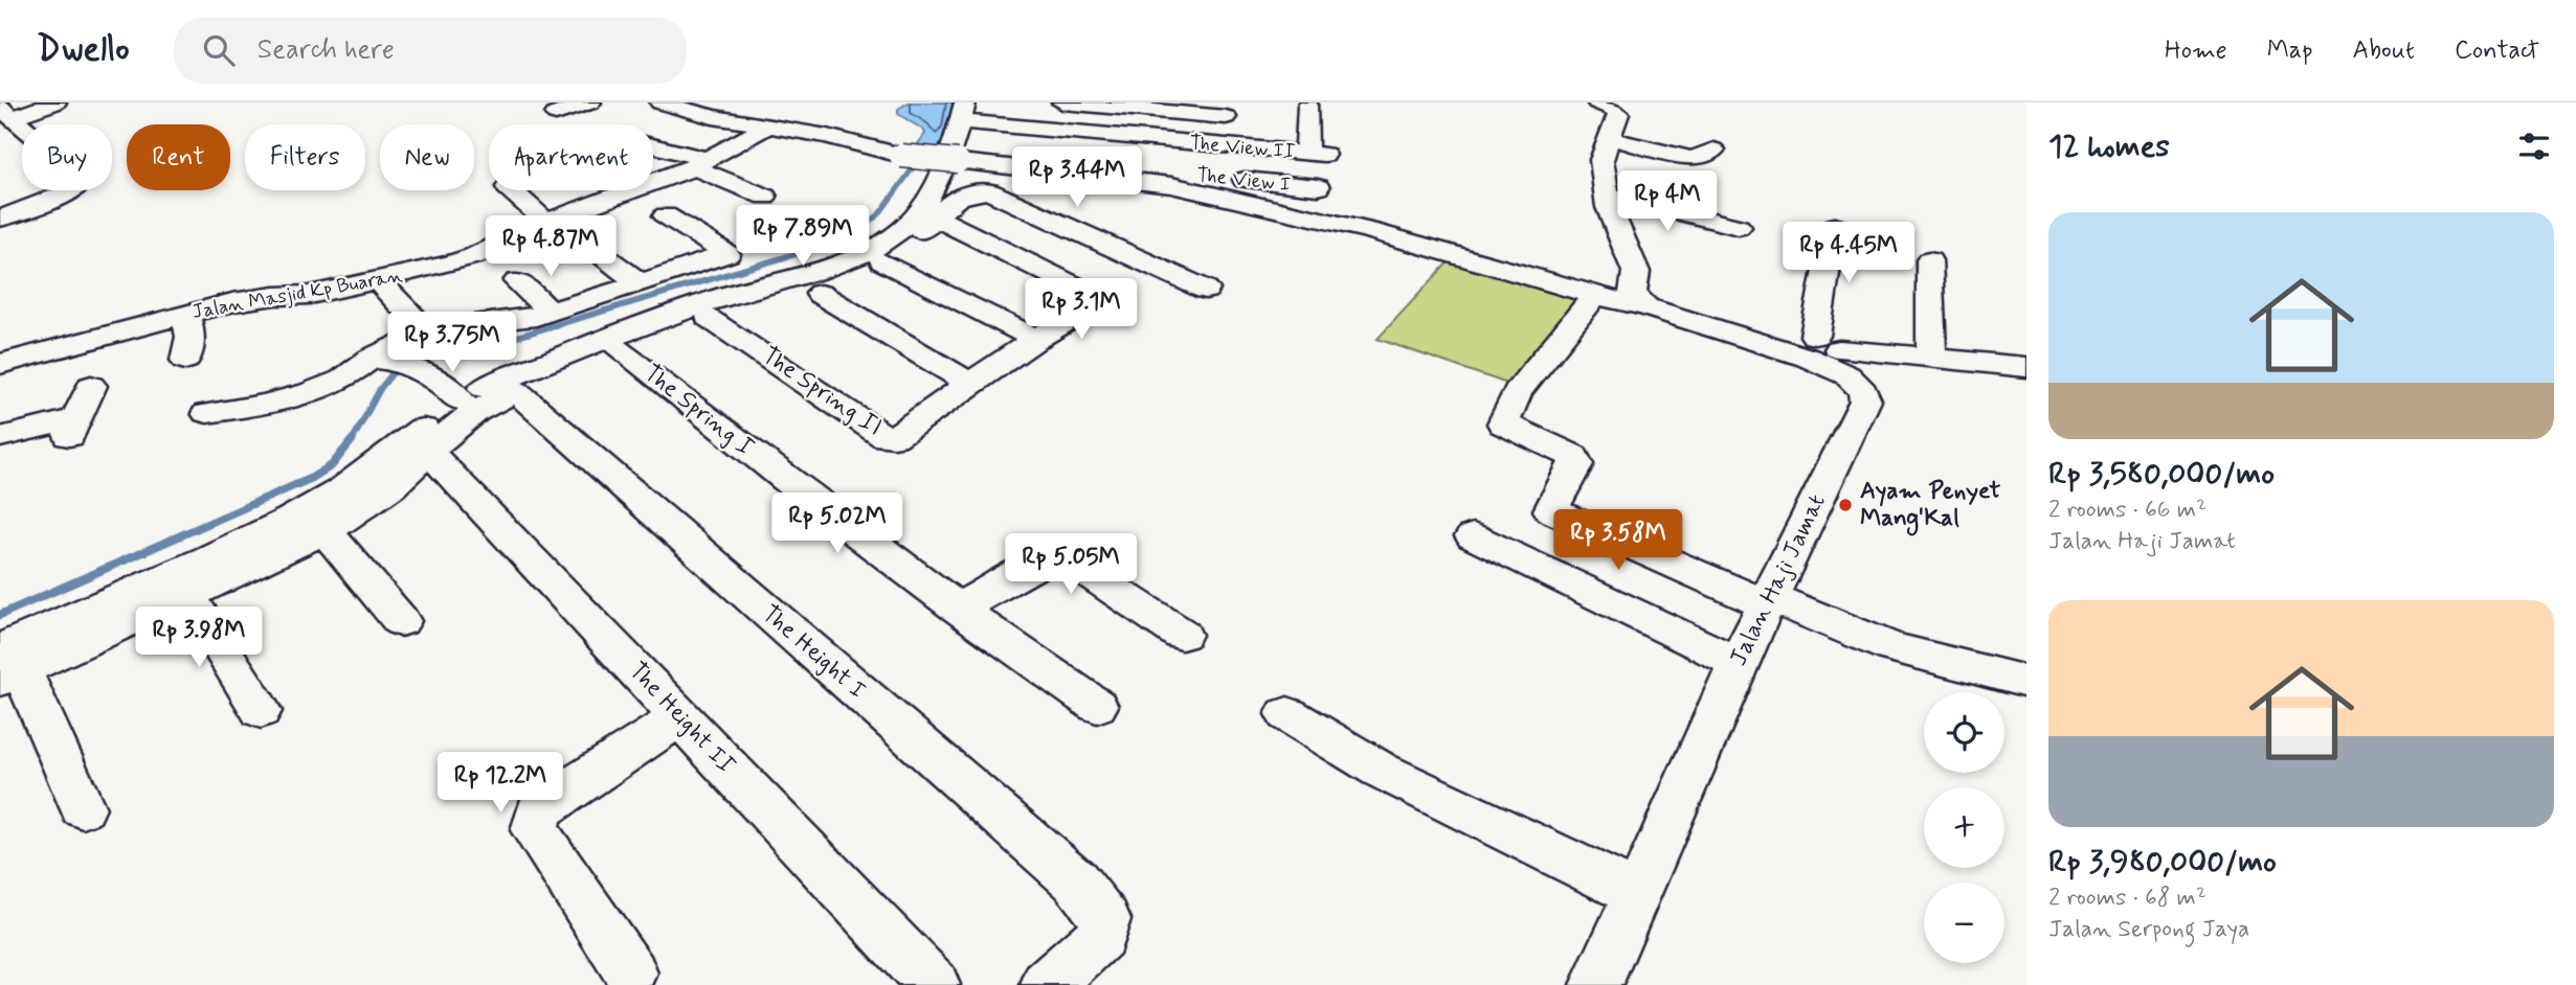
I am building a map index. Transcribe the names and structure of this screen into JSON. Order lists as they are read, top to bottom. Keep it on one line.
{"streets":{"street":["The View II","The View I","Jalan Masjid Kp Buaran","The Spring II","The Spring I","Jalan Haji Jamat","The Height I","The Height II"]},"crossings":[["The View I","Jalan Haji Jamat"],["The Spring II","The Spring I"],["The Height I","The Height II"]],"places":["Ayam Penyet Mang'Kal"],"page":{"header":"Dwello","search":"Search here","nav":["Home","Map","About","Contact"],"heading":"12 homes","chip":["Buy","Rent","Filters","New","Apartment"],"price":["Rp 3.44M","Rp 4M","Rp 7.89M","Rp 4.87M","Rp 4.45M","Rp 3.1M","Rp 3.75M","Rp 5.02M","Rp 3.58M","Rp 5.05M","Rp 3.98M","Rp 12.2M"],"list":[{"name":"Rp 3,580,000/mo","note":"2 rooms · 66 m² · Jalan Haji Jamat"},{"name":"Rp 3,980,000/mo","note":"2 rooms · 68 m² · Jalan Serpong Jaya"}],"map_buttons":["+","−"]}}
